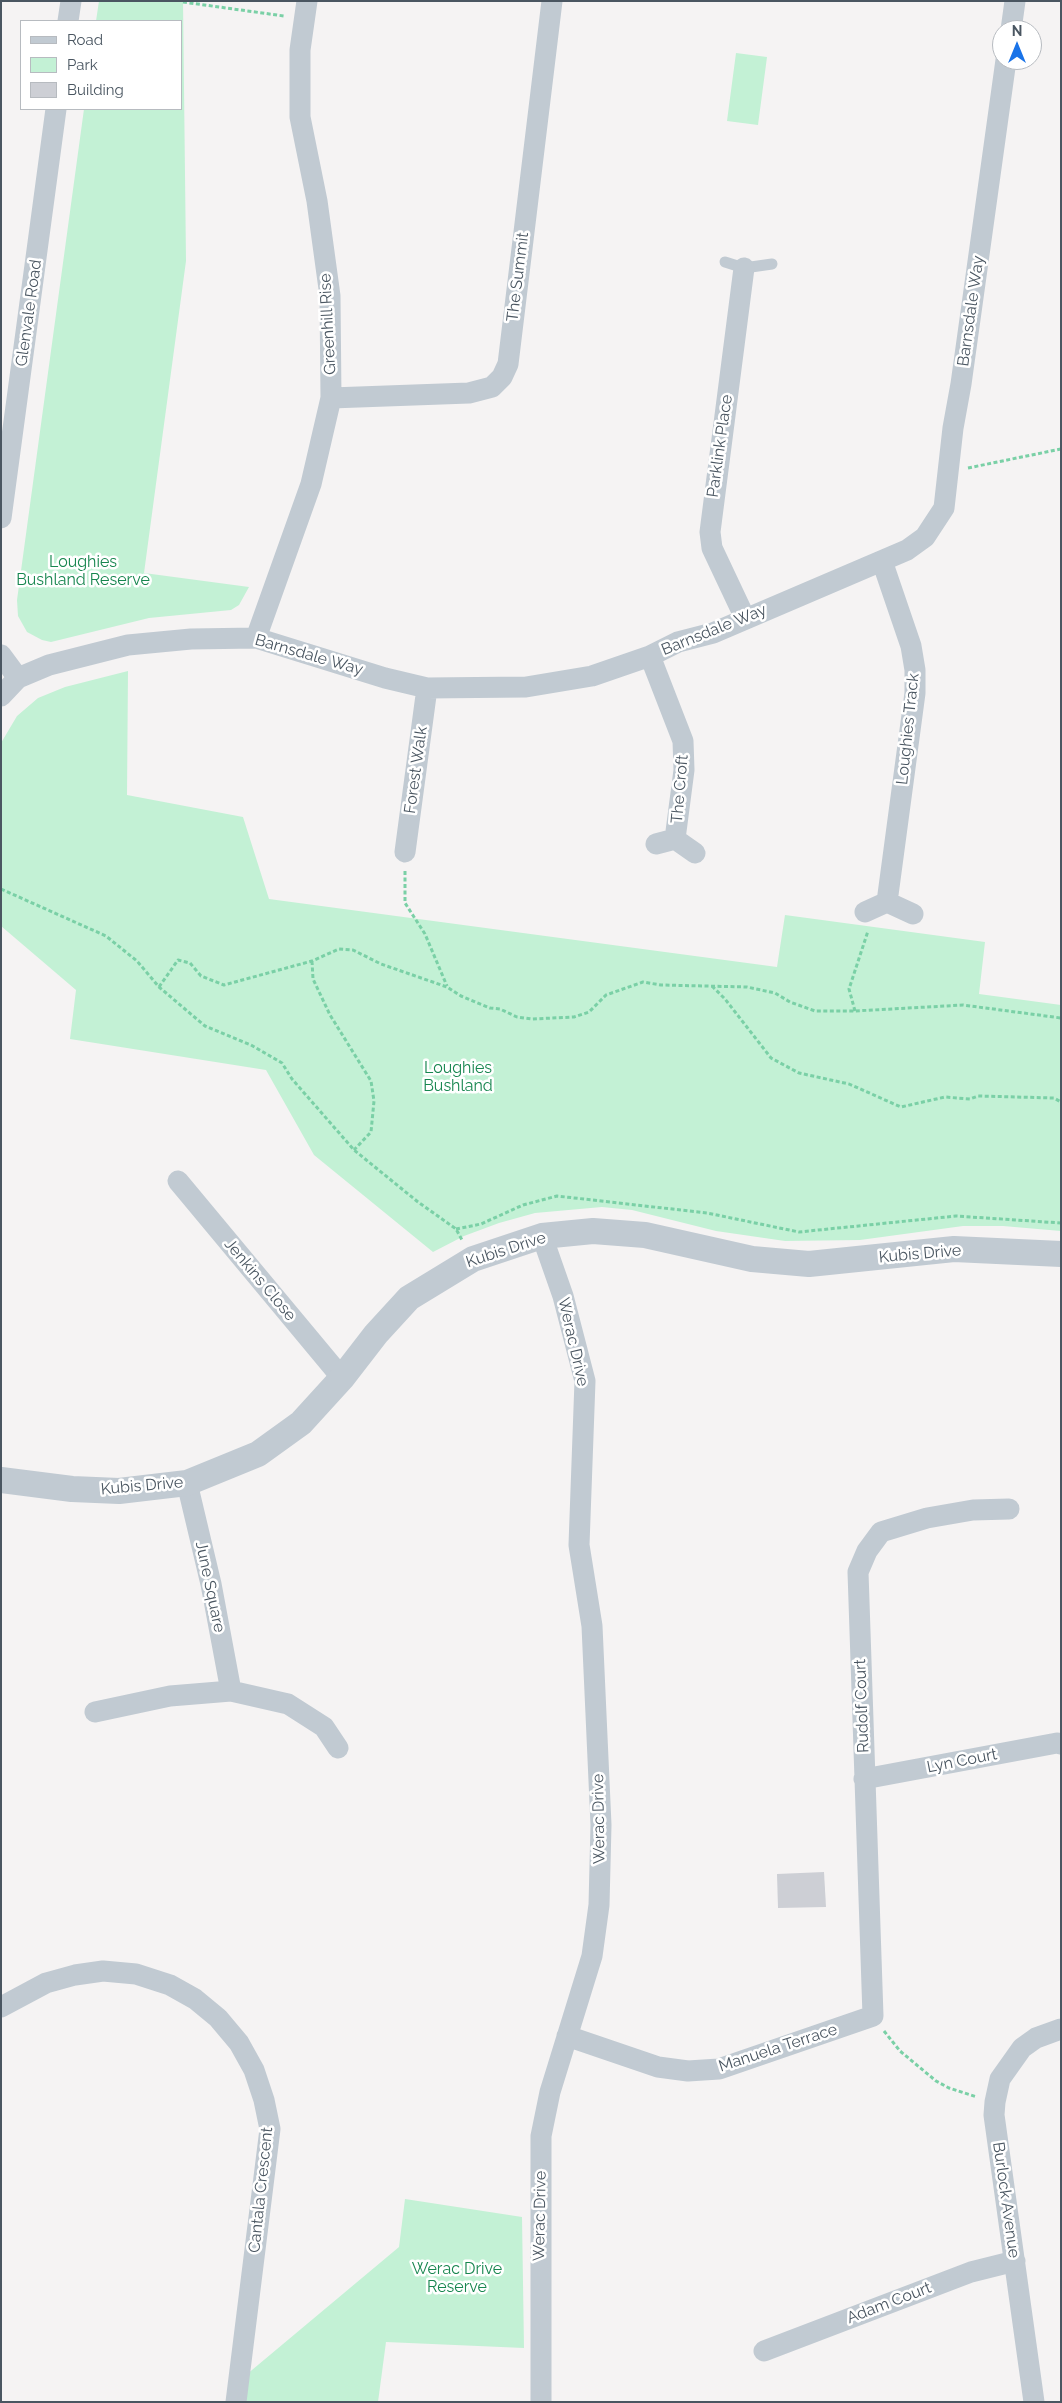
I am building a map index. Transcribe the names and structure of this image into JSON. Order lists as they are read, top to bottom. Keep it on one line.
{"streets":{"street":["The Summit","Barnsdale Way","Glenvale Road","Greenhill Rise","Parklink Place","Loughies Track","Forest Walk","The Croft","Kubis Drive","Jenkins Close","Werac Drive","June Square","Rudolf Court","Lyn Court","Manuela Terrace","Cantala Crescent","Burlock Avenue","Adam Court"]},"crossings":[["The Summit","Greenhill Rise"],["Barnsdale Way","Greenhill Rise"],["Barnsdale Way","Parklink Place"],["Barnsdale Way","Loughies Track"],["Barnsdale Way","Forest Walk"],["Barnsdale Way","The Croft"],["Kubis Drive","Jenkins Close"],["Kubis Drive","Werac Drive"],["Kubis Drive","June Square"],["Werac Drive","Manuela Terrace"],["Rudolf Court","Lyn Court"],["Rudolf Court","Manuela Terrace"],["Burlock Avenue","Adam Court"]],"parks":["Loughies Bushland Reserve","Loughies Bushland","Werac Drive Reserve"],"legend":["Road","Park","Building"],"north":"top"}
